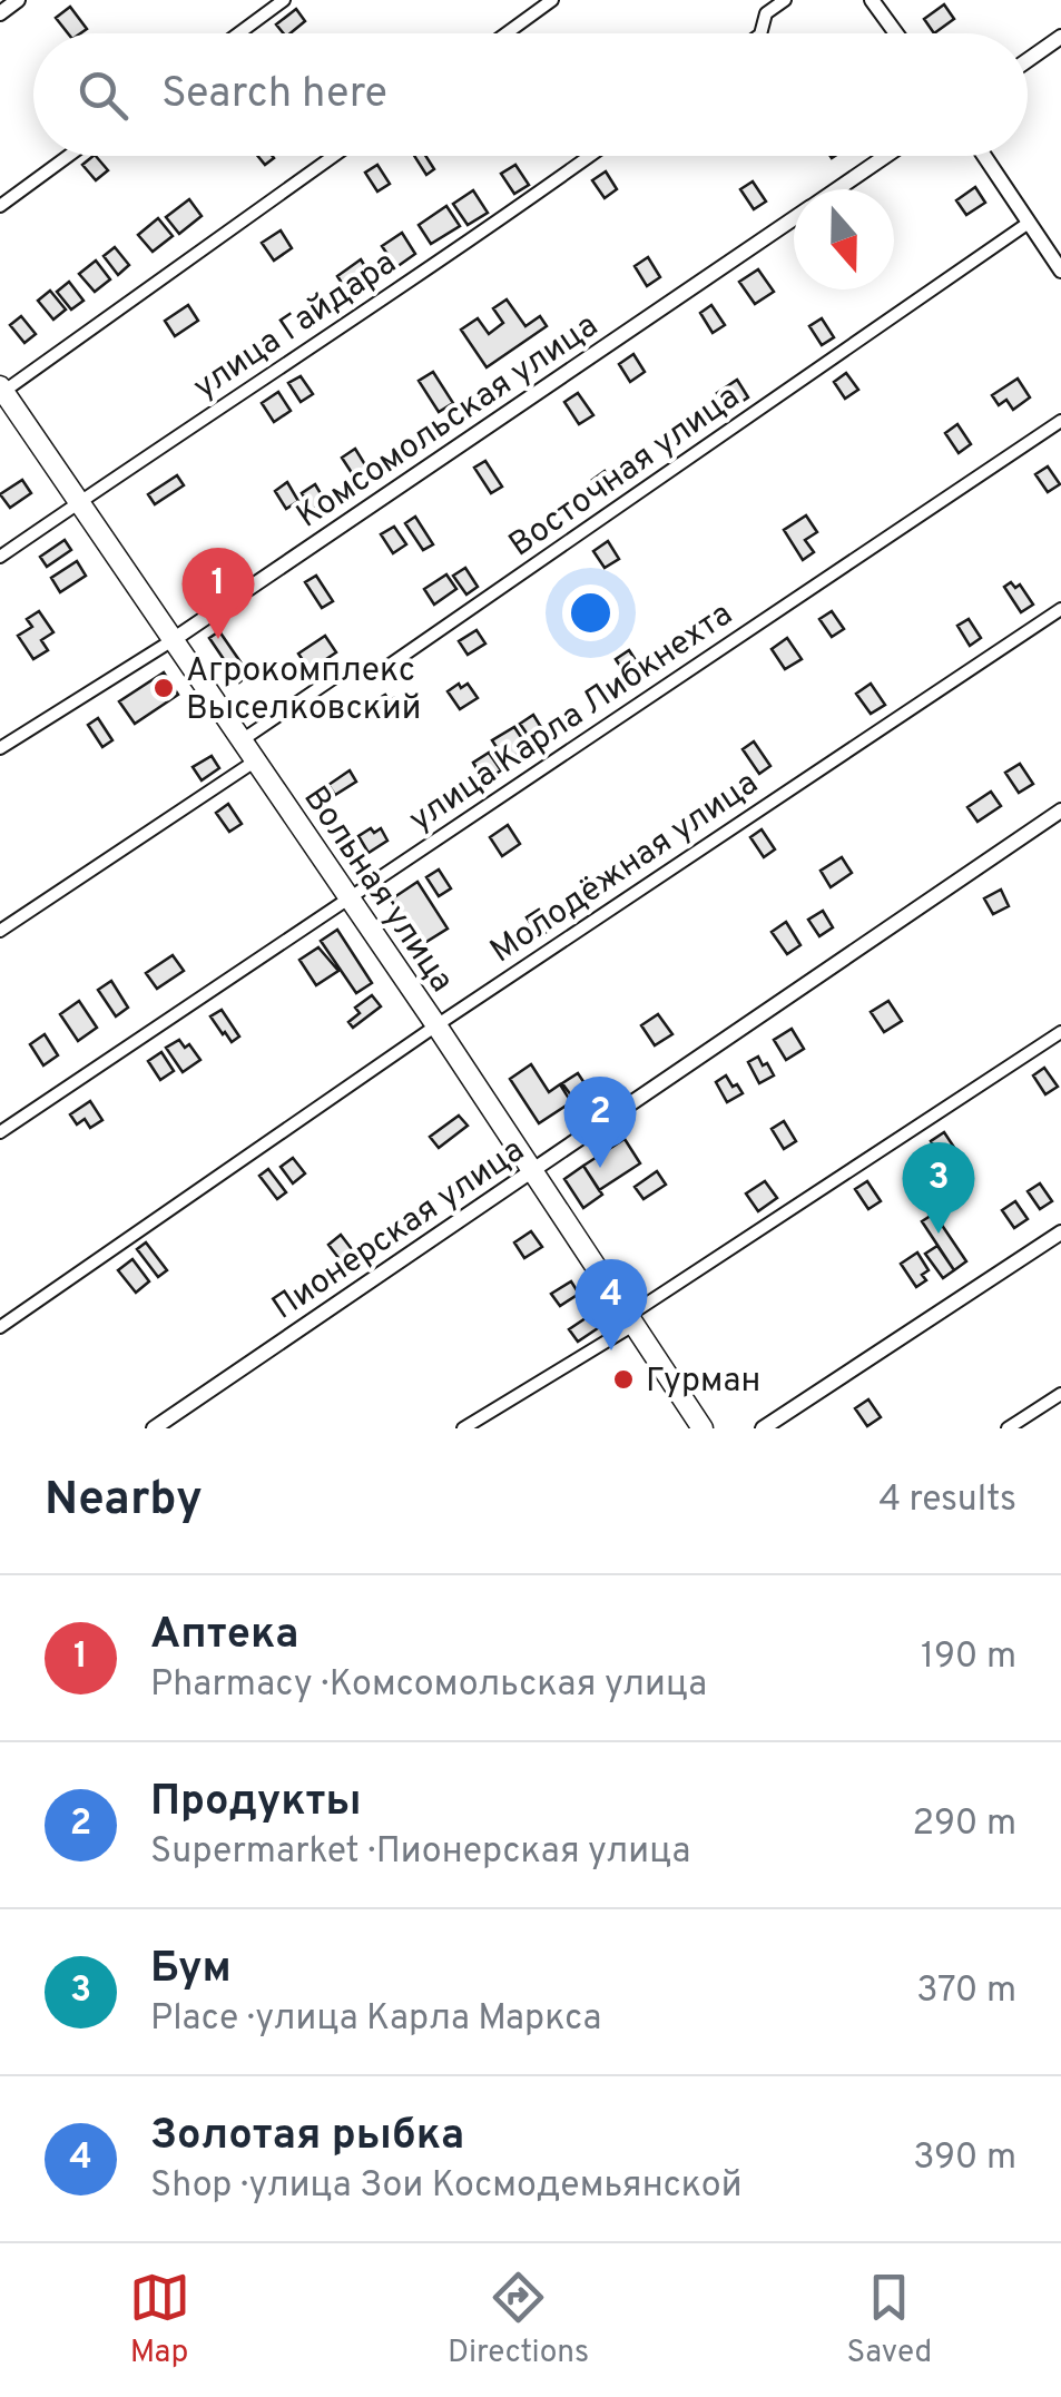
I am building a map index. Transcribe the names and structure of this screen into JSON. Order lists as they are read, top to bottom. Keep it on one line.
{"streets":{"main road":["Вольная улица"],"street":["улица Гайдара","Комсомольская улица","Восточная улица","улица Карла Либкнехта","Молодёжная улица","Пионерская улица"]},"crossings":[["улица Гайдара","Вольная улица"],["Комсомольская улица","Вольная улица"],["Восточная улица","Вольная улица"],["улица Карла Либкнехта","Вольная улица"],["Молодёжная улица","Вольная улица"],["Вольная улица","Пионерская улица"]],"places":["Агрокомплекс Выселковский","Гурман"],"north":"bottom","page":{"search":"Search here","pins":["1","2","3","4"],"heading":["Nearby","4 results"],"list":[{"mark":"1","name":"Аптека","note":"Pharmacy · Комсомольская улица","value":"190 m"},{"mark":"2","name":"Продукты","note":"Supermarket · Пионерская улица","value":"290 m"},{"mark":"3","name":"Бум","note":"Place · улица Карла Маркса","value":"370 m"},{"mark":"4","name":"Золотая рыбка","note":"Shop · улица Зои Космодемьянской","value":"390 m"}],"nav":["Map","Directions","Saved"]}}
